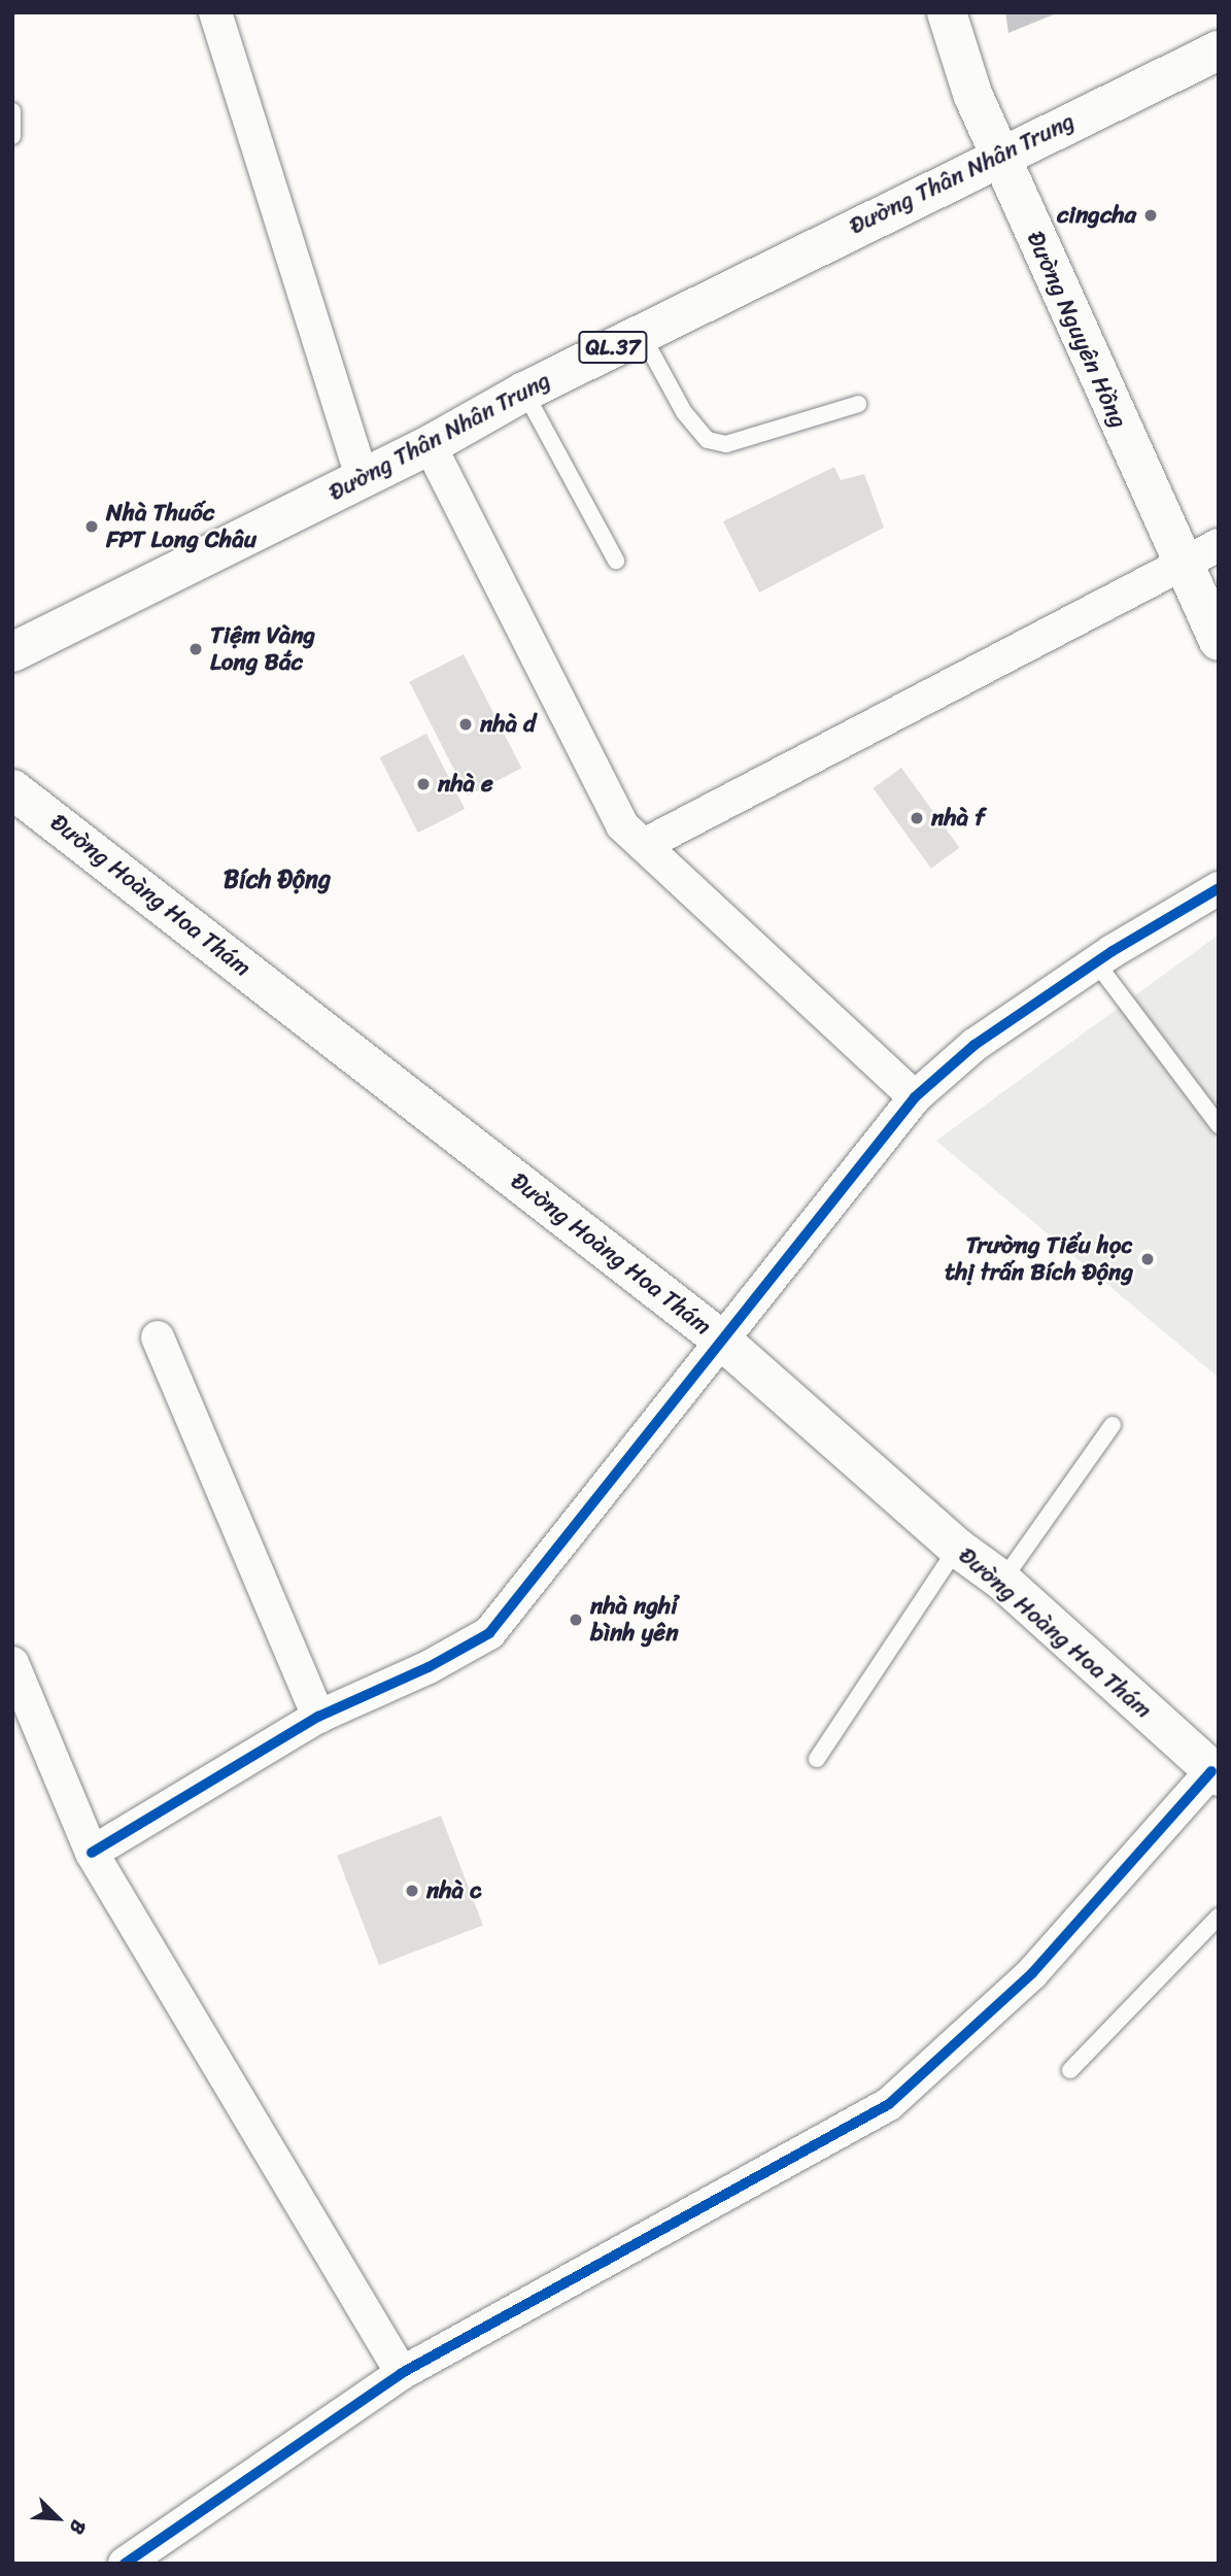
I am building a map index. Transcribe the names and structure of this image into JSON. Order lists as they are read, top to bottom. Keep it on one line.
{"streets":{"main road":["Đường Thân Nhân Trung","Đường Nguyên Hồng","QL.37","Đường Hoàng Hoa Thám"]},"crossings":[["Đường Thân Nhân Trung","Đường Nguyên Hồng"]],"districts":["Bích Động"],"places":["cingcha","Nhà Thuốc FPT Long Châu","Tiệm Vàng Long Bắc","nhà d","nhà e","nhà f","Trường Tiểu học thị trấn Bích Động","nhà nghỉ bình yên","nhà c"],"north":"bottom right"}
